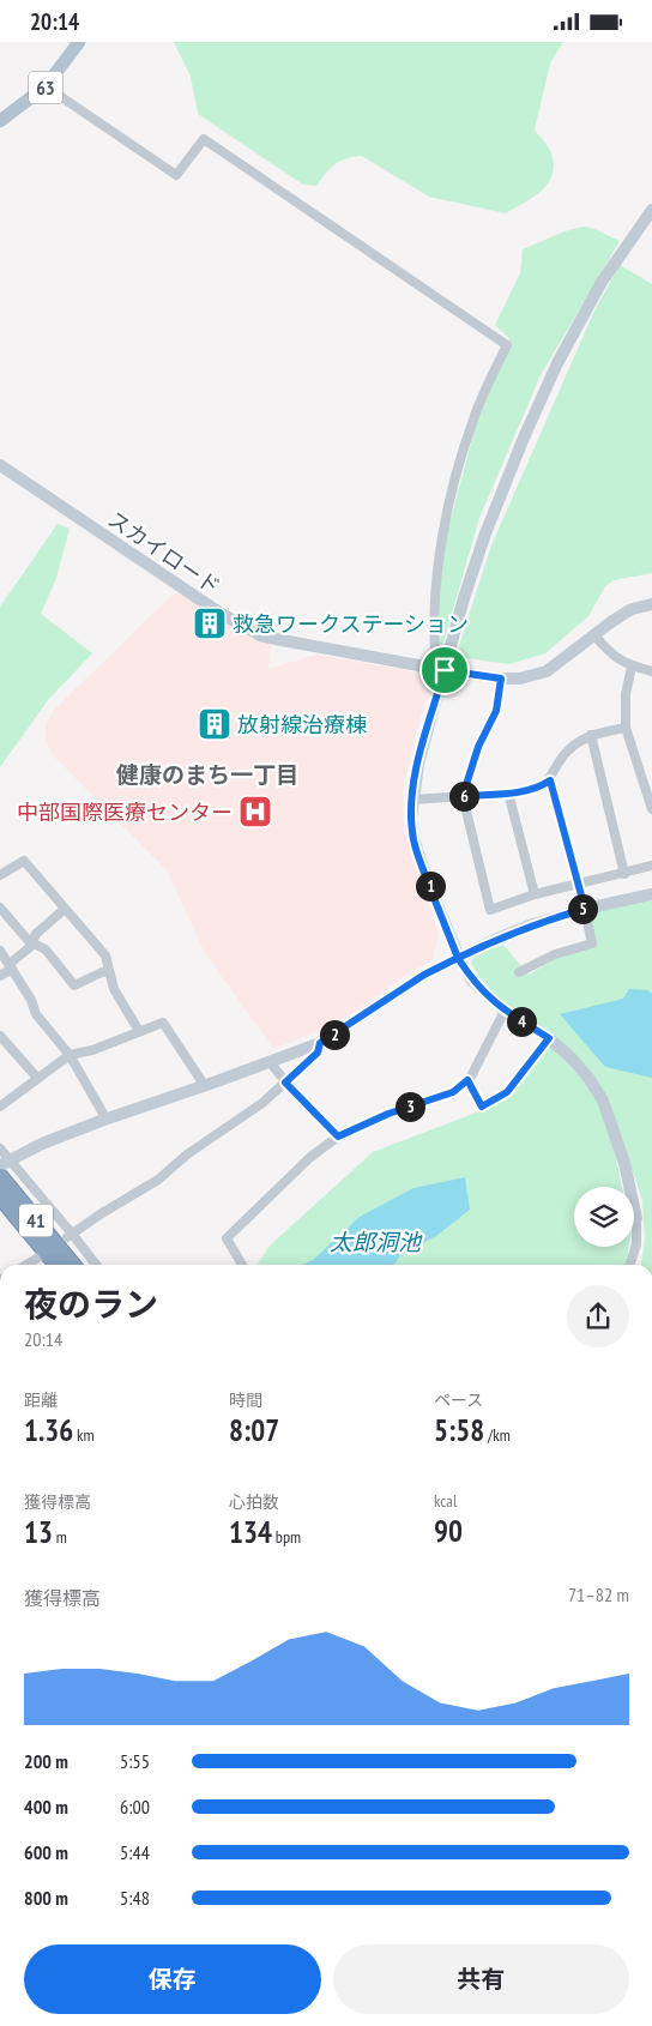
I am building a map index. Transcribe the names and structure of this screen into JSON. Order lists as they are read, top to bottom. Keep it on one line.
{"streets":{"highway":["41"],"main road":["63"],"street":["スカイロード"]},"districts":["健康のまち一丁目"],"water":["太郎洞池"],"places":{"building":["救急ワークステーション","放射線治療棟"],"hospital":["中部国際医療センター"]},"page":{"status":"20:14","pins":["6","1","5","4","2","3"],"heading":["夜のラン","20:14"],"stats":[["距離","1.36 km"],["時間","8:07"],["ペース","5:58 /km"],["獲得標高","13 m"],["心拍数","134 bpm"],["kcal","90"]],"chart":["獲得標高","71–82 m"],"list":[{"name":"200 m","note":"5:55"},{"name":"400 m","note":"6:00"},{"name":"600 m","note":"5:44"},{"name":"800 m","note":"5:48"}],"buttons":["保存","共有"]}}
